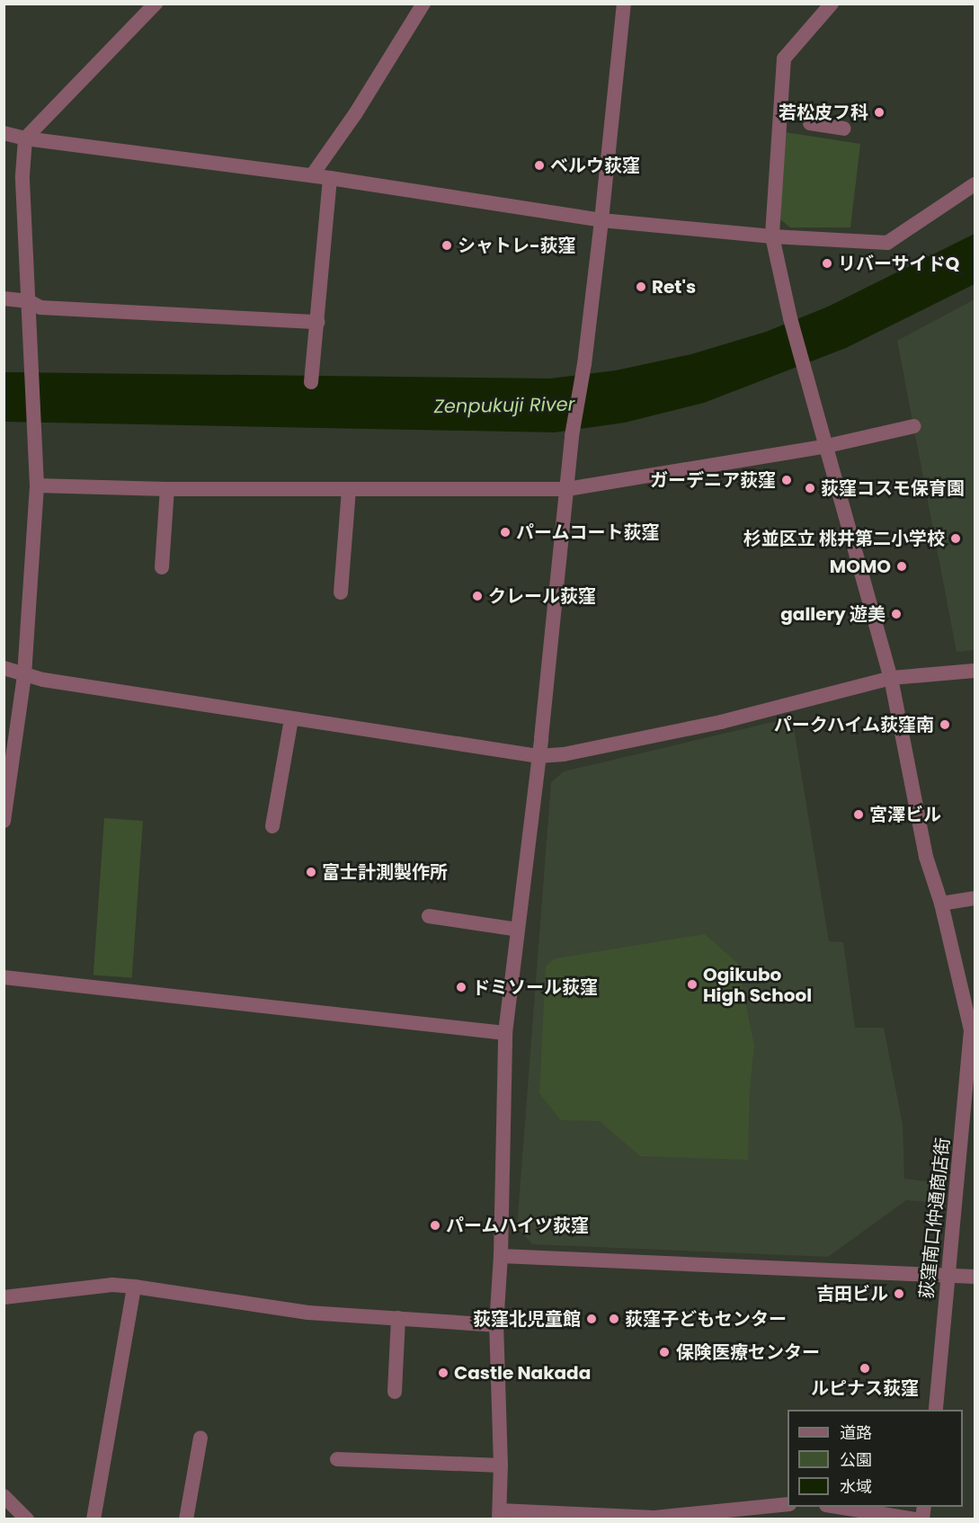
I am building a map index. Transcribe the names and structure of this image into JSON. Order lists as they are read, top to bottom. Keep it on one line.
{"streets":{"street":["荻窪南口仲通商店街"]},"water":["Zenpukuji River"],"places":["若松皮フ科","ベルウ荻窪","シャトレ-荻窪","リバーサイドQ","Ret's","ガーデニア荻窪","荻窪コスモ保育園","パームコート荻窪","杉並区立 桃井第二小学校","MOMO","クレール荻窪","gallery 遊美","パークハイム荻窪南","宮澤ビル","富士計測製作所","Ogikubo High School","ドミソール荻窪","パームハイツ荻窪","吉田ビル","荻窪北児童館","荻窪子どもセンター","保険医療センター","ルピナス荻窪","Castle Nakada"],"legend":["道路","公園","水域"]}
